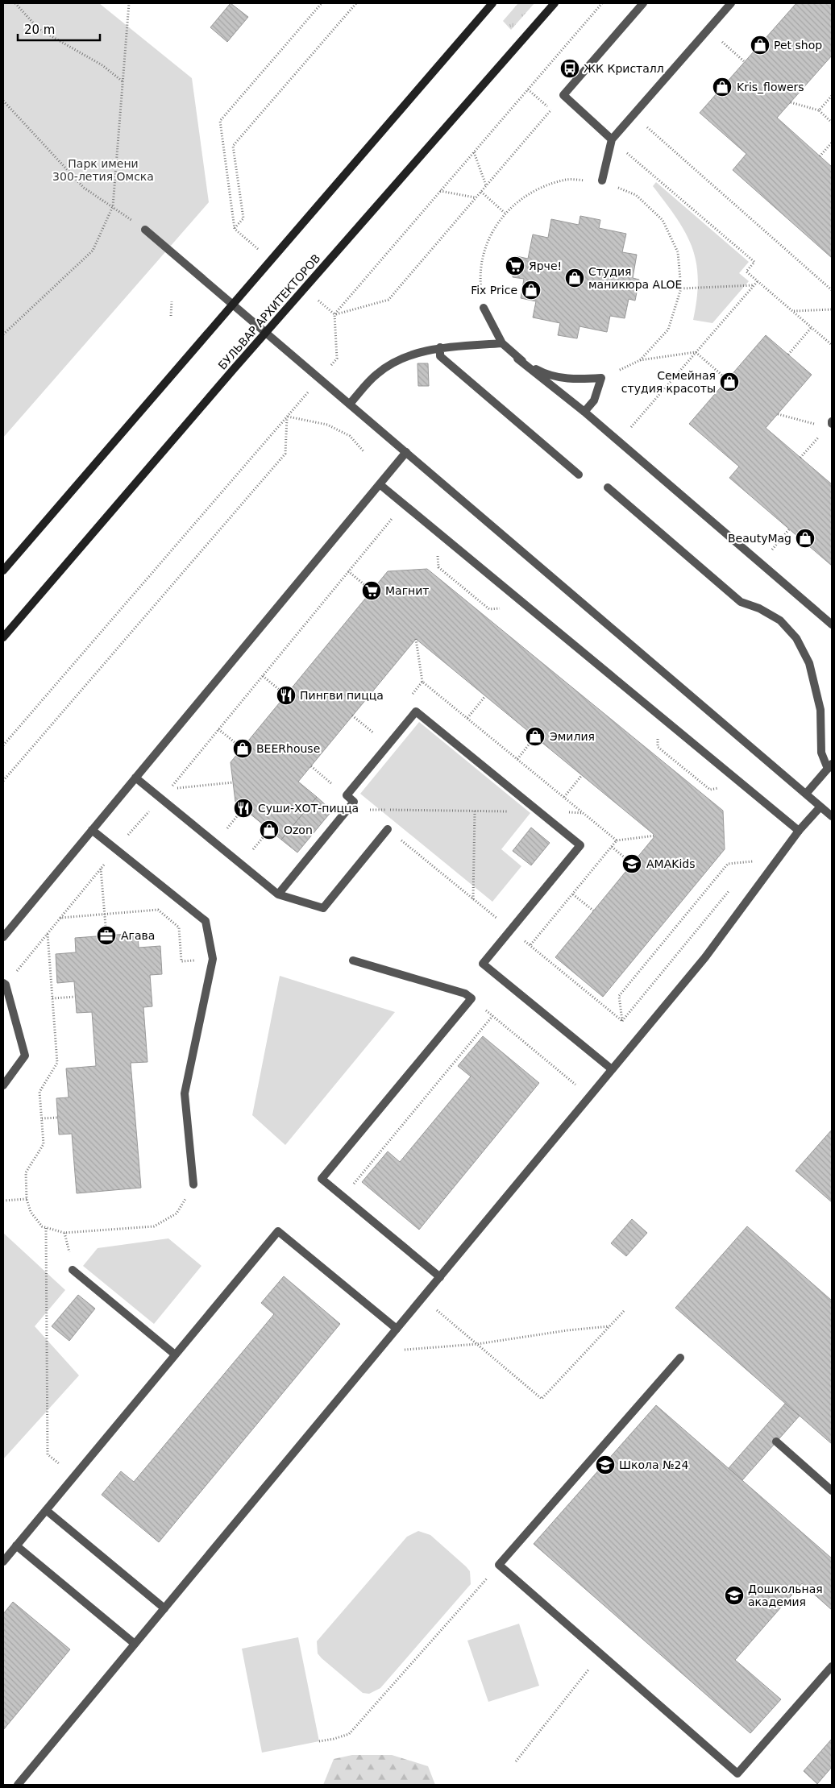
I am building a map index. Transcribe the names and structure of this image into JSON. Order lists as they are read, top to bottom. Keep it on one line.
{"streets":{"main road":["БУЛЬВАР АРХИТЕКТОРОВ"]},"parks":["Парк имени 300-летия Омска"],"places":{"shop":["Pet shop","Kris_flowers","Студия маникюра ALOE","Fix Price","Семейная студия красоты","BeautyMag","Эмилия","BEERhouse","Ozon"],"bus stop":["ЖК Кристалл"],"supermarket":["Ярче!","Магнит"],"restaurant":["Пингви пицца","Суши-ХОТ-пицца"],"school or university":["AMAKids","Школа №24","Дошкольная академия"],"office":["Агава"]},"scale_bar":"20 m"}
